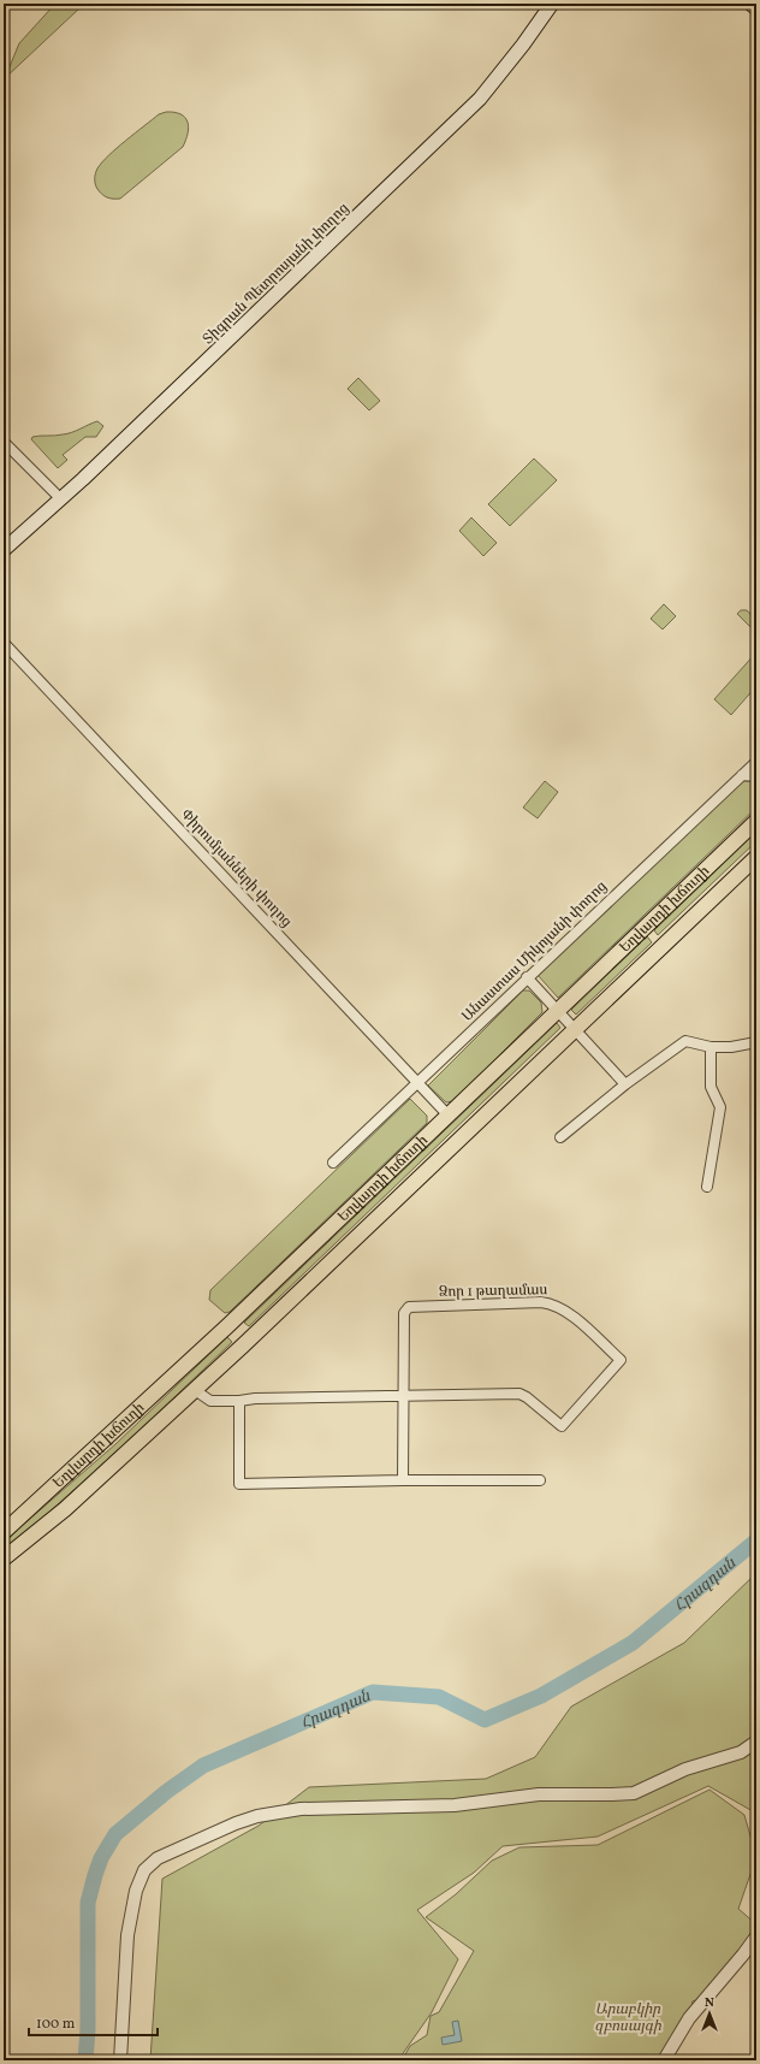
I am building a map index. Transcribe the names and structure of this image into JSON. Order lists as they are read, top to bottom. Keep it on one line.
{"streets":{"main road":["Տիգրան Պետրոսյանի փողոց","Եղվարդի խճուղի"],"street":["Փիրումյանների փողոց","Անաստաս Միկոյանի փողոց","Ձոր 1 թաղամաս"]},"crossings":[["Փիրումյանների փողոց","Եղվարդի խճուղի"],["Փիրումյանների փողոց","Անաստաս Միկոյանի փողոց"],["Եղվարդի խճուղի","Ձոր 1 թաղամաս"]],"water":["Հրազդան"],"parks":["Արաբկիր զբոսայգի"],"scale_bar":"100 m","north":"top"}
